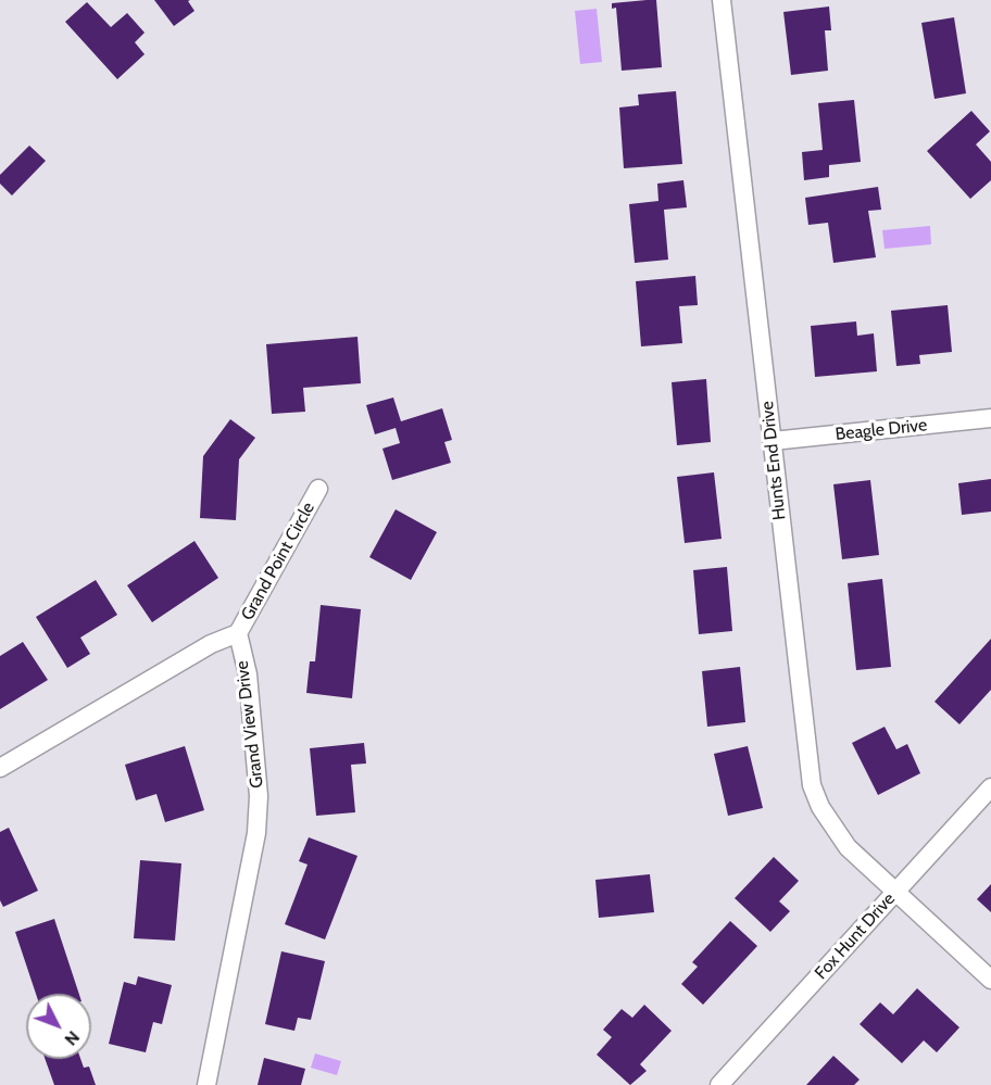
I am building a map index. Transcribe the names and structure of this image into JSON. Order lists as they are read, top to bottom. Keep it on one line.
{"streets":{"street":["Beagle Drive","Hunts End Drive","Grand Point Circle","Grand View Drive","Fox Hunt Drive"]},"crossings":[["Beagle Drive","Hunts End Drive"],["Hunts End Drive","Fox Hunt Drive"],["Grand Point Circle","Grand View Drive"]],"north":"bottom right"}
